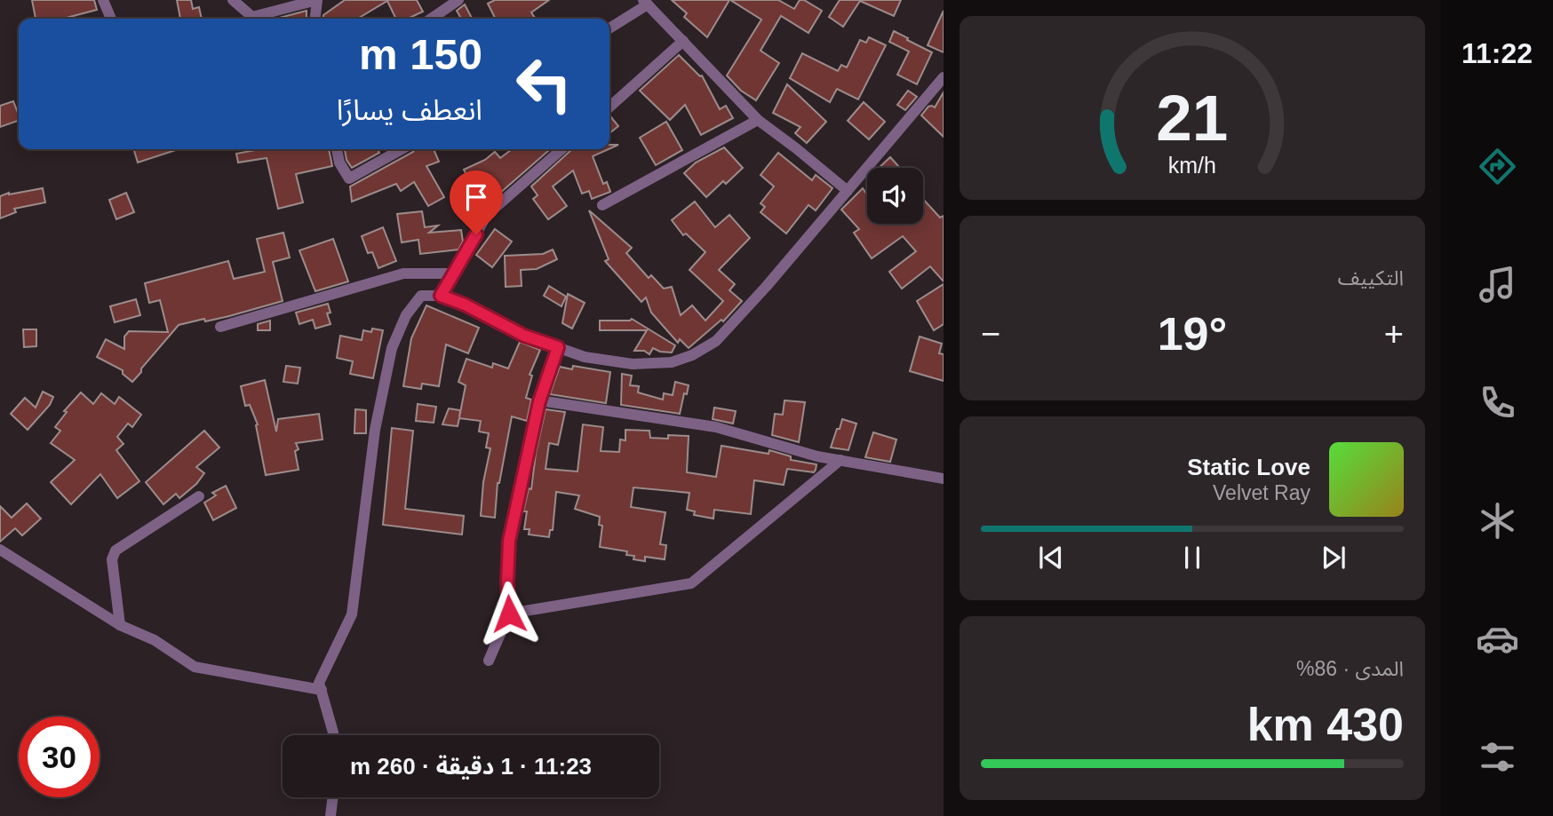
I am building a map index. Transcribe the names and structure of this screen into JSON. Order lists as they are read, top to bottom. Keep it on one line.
{"page":{"tabs":"11:22","turn":["150 m","انعطف يسارًا"],"tile":["التكييف",["المدى · 86%","430 km"]],"heat":["−","19°","+"],"song":["Static Love","Velvet Ray"],"limit":"30","trip":"11:23 · 1 دقيقة · 260 m","gauge":["21","km/h"]}}
